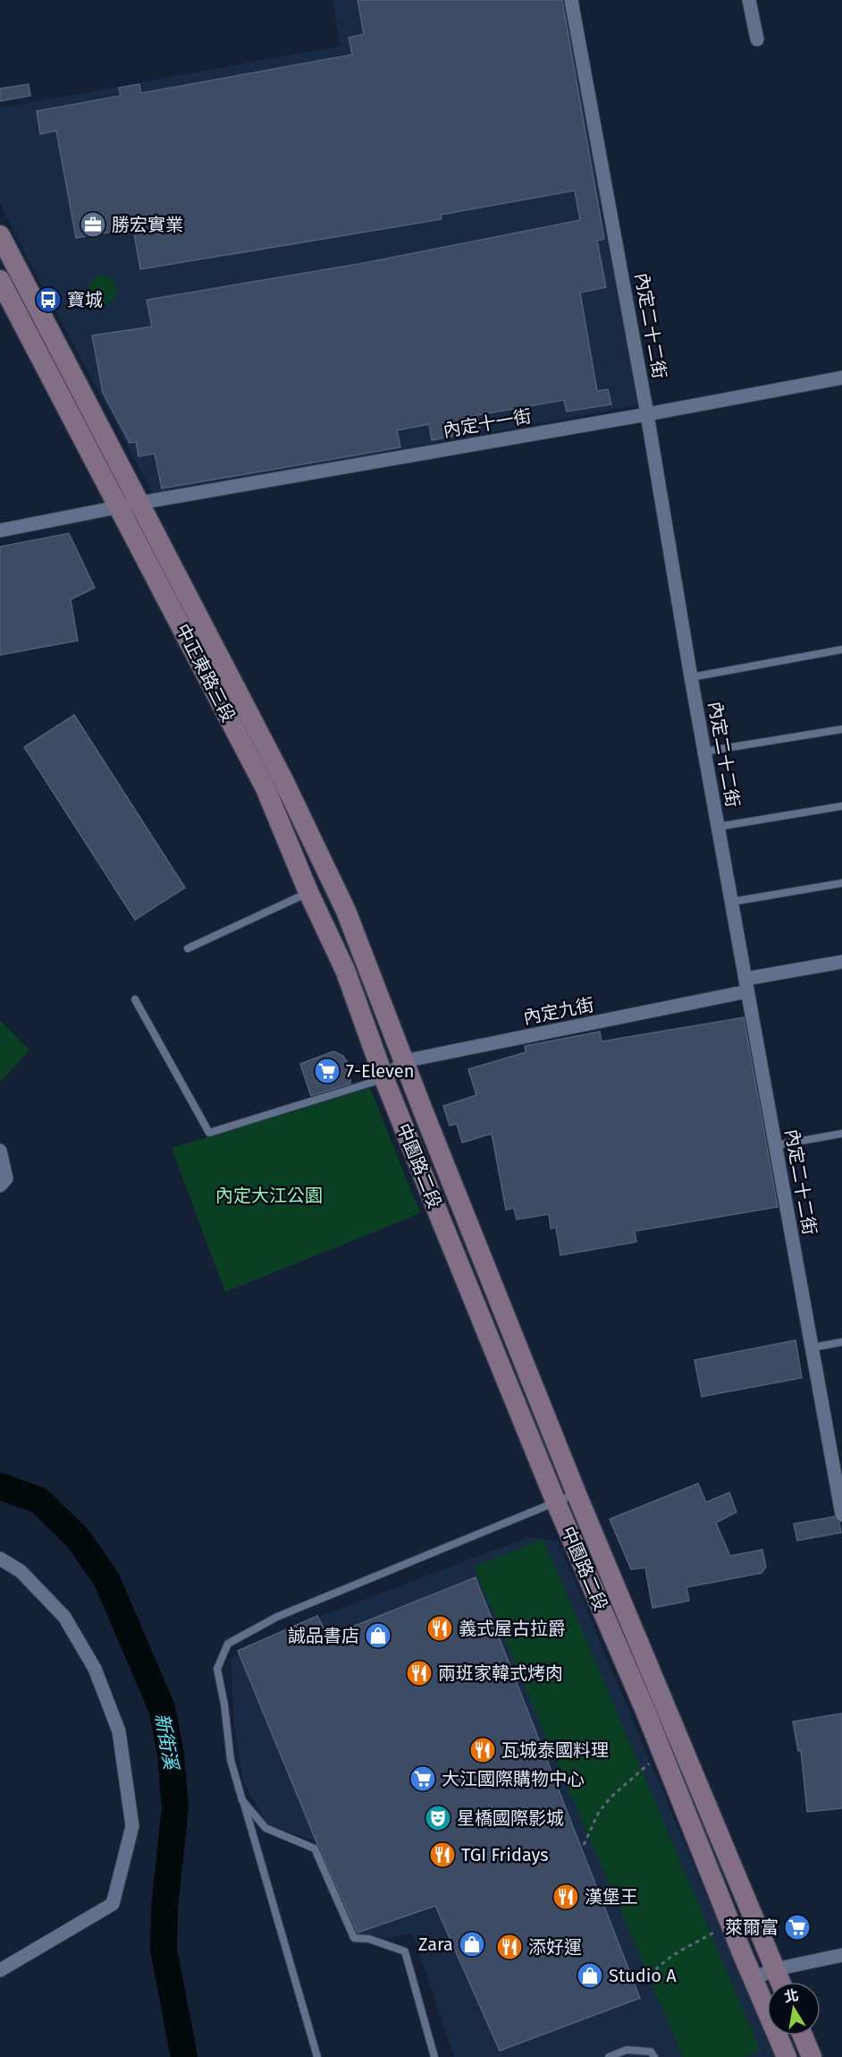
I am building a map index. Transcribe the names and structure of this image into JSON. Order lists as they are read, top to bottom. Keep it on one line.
{"streets":{"main road":["中正東路三段","中園路二段"],"street":["內定二十二街","內定十一街","內定九街"]},"crossings":[["內定二十二街","內定十一街"],["內定二十二街","內定九街"],["內定十一街","中正東路三段"],["內定十一街","中園路二段"],["中正東路三段","中園路二段"],["內定九街","中園路二段"]],"water":["新街溪"],"parks":["內定大江公園"],"places":{"office":["勝宏實業"],"bus stop":["寶城"],"supermarket":["7-Eleven","大江國際購物中心","萊爾富"],"restaurant":["義式屋古拉爵","兩班家韓式烤肉","瓦城泰國料理","TGI Fridays","漢堡王","添好運"],"shop":["誠品書店","Zara","Studio A"],"theatre":["星橋國際影城"]},"north":"top"}
